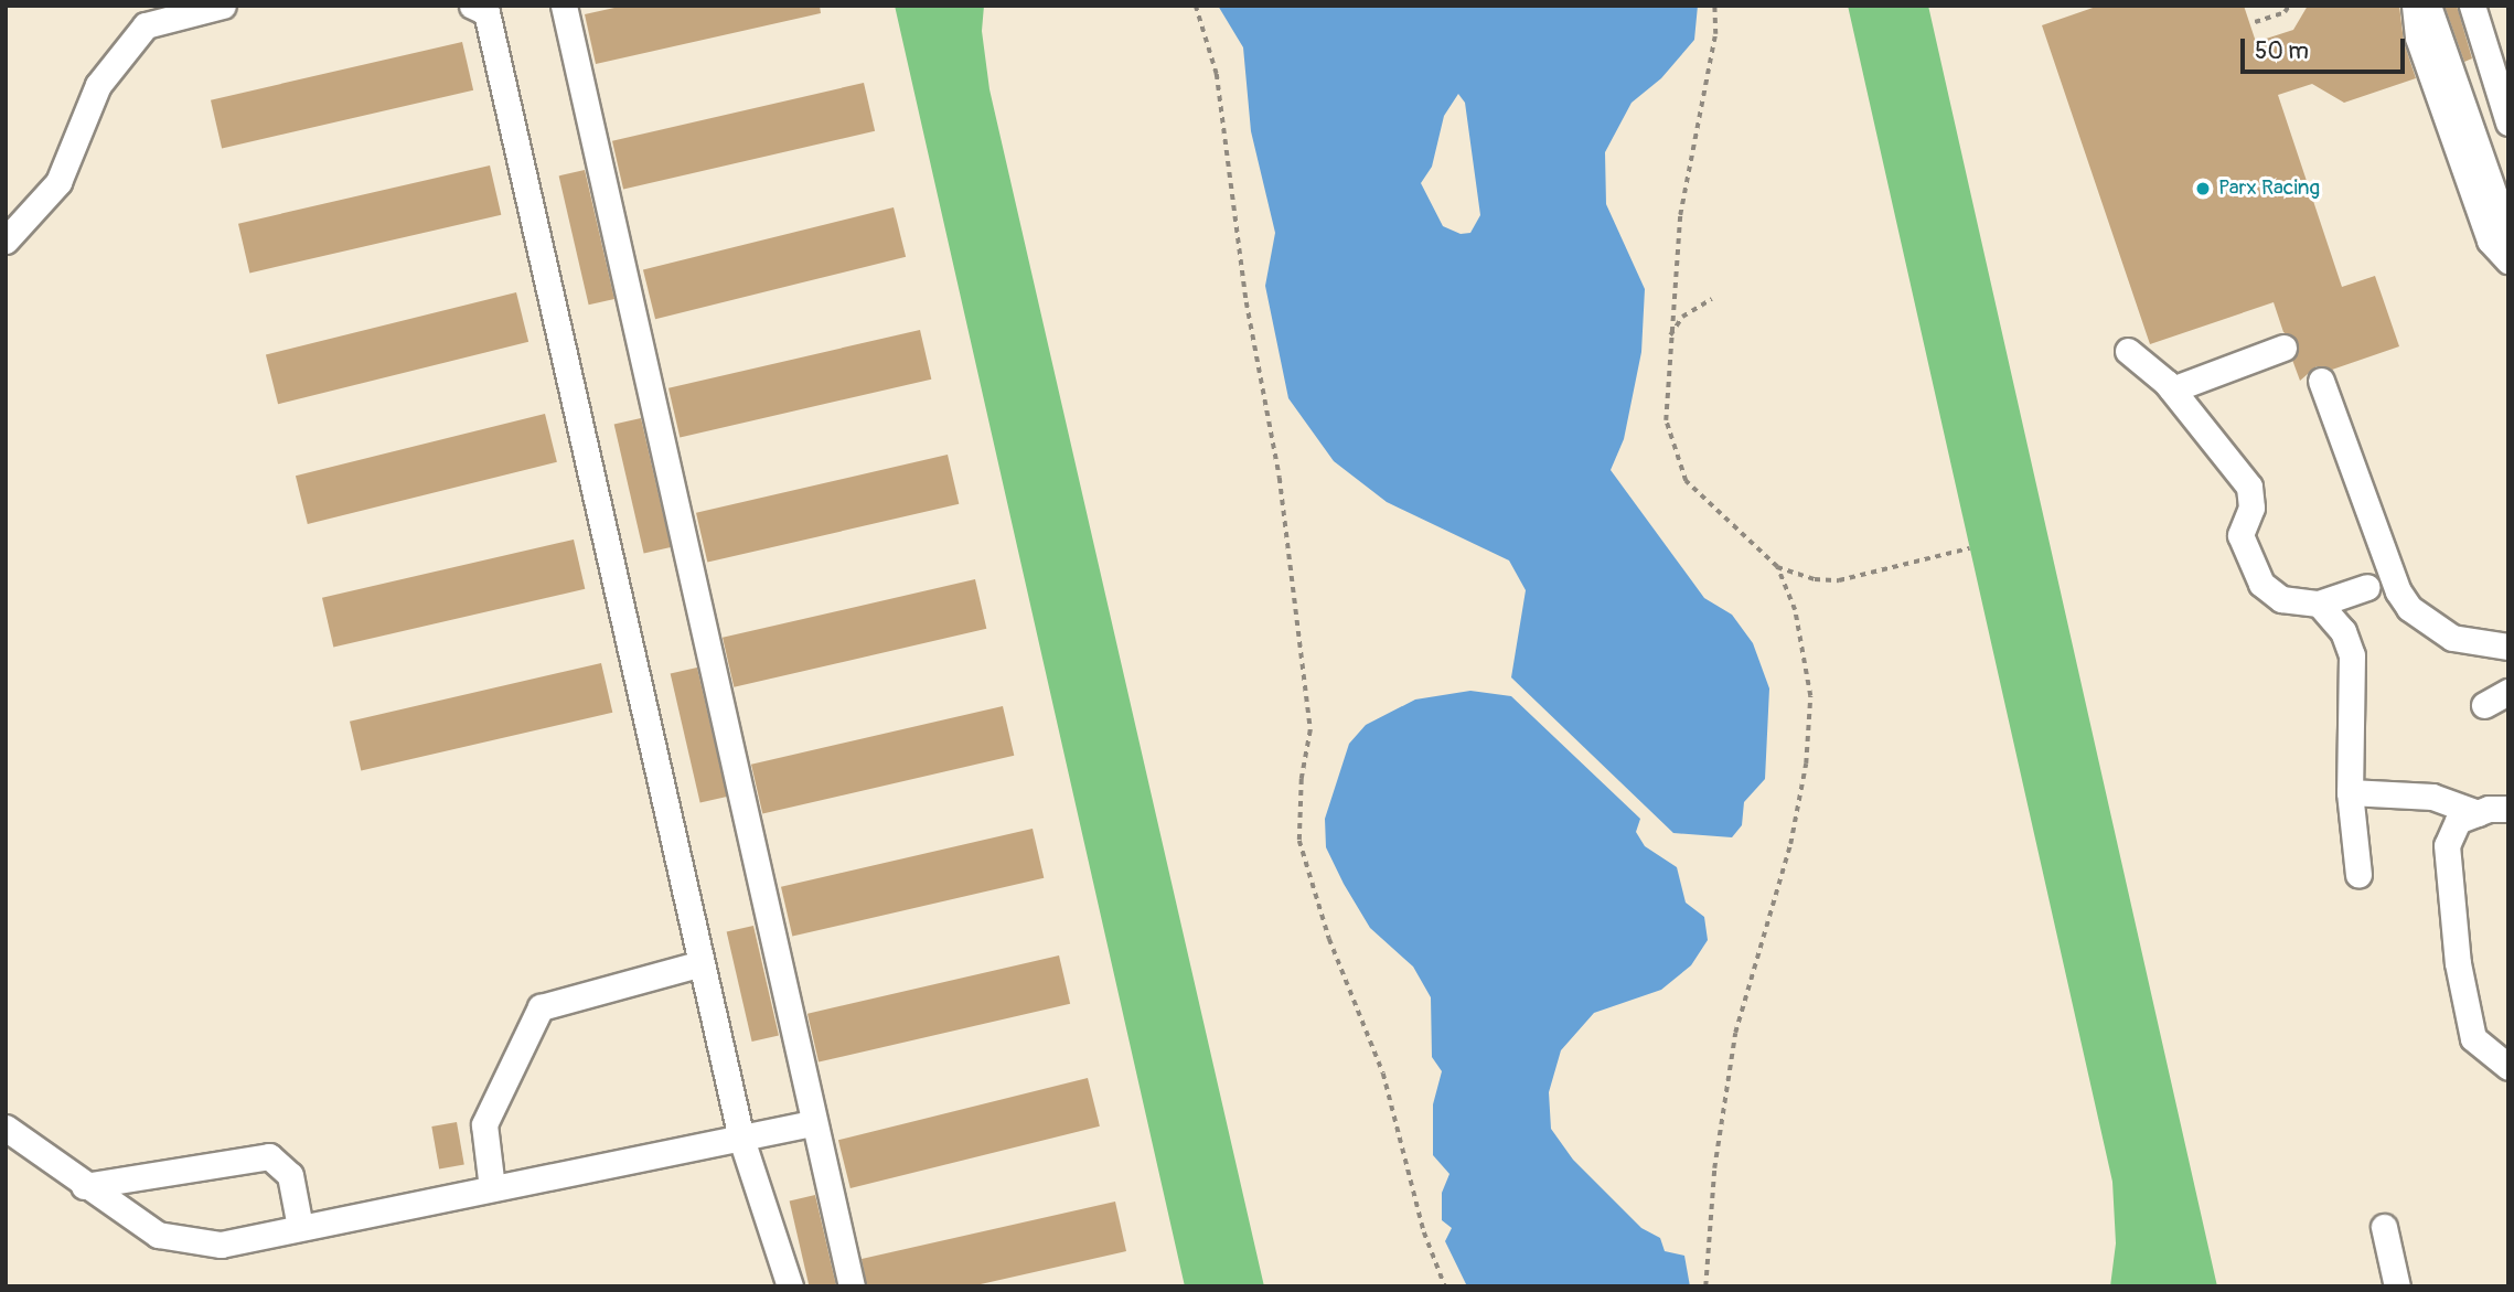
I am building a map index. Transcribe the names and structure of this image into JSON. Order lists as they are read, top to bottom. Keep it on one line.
{"places":["Parx Racing"],"scale_bar":"50 m"}
